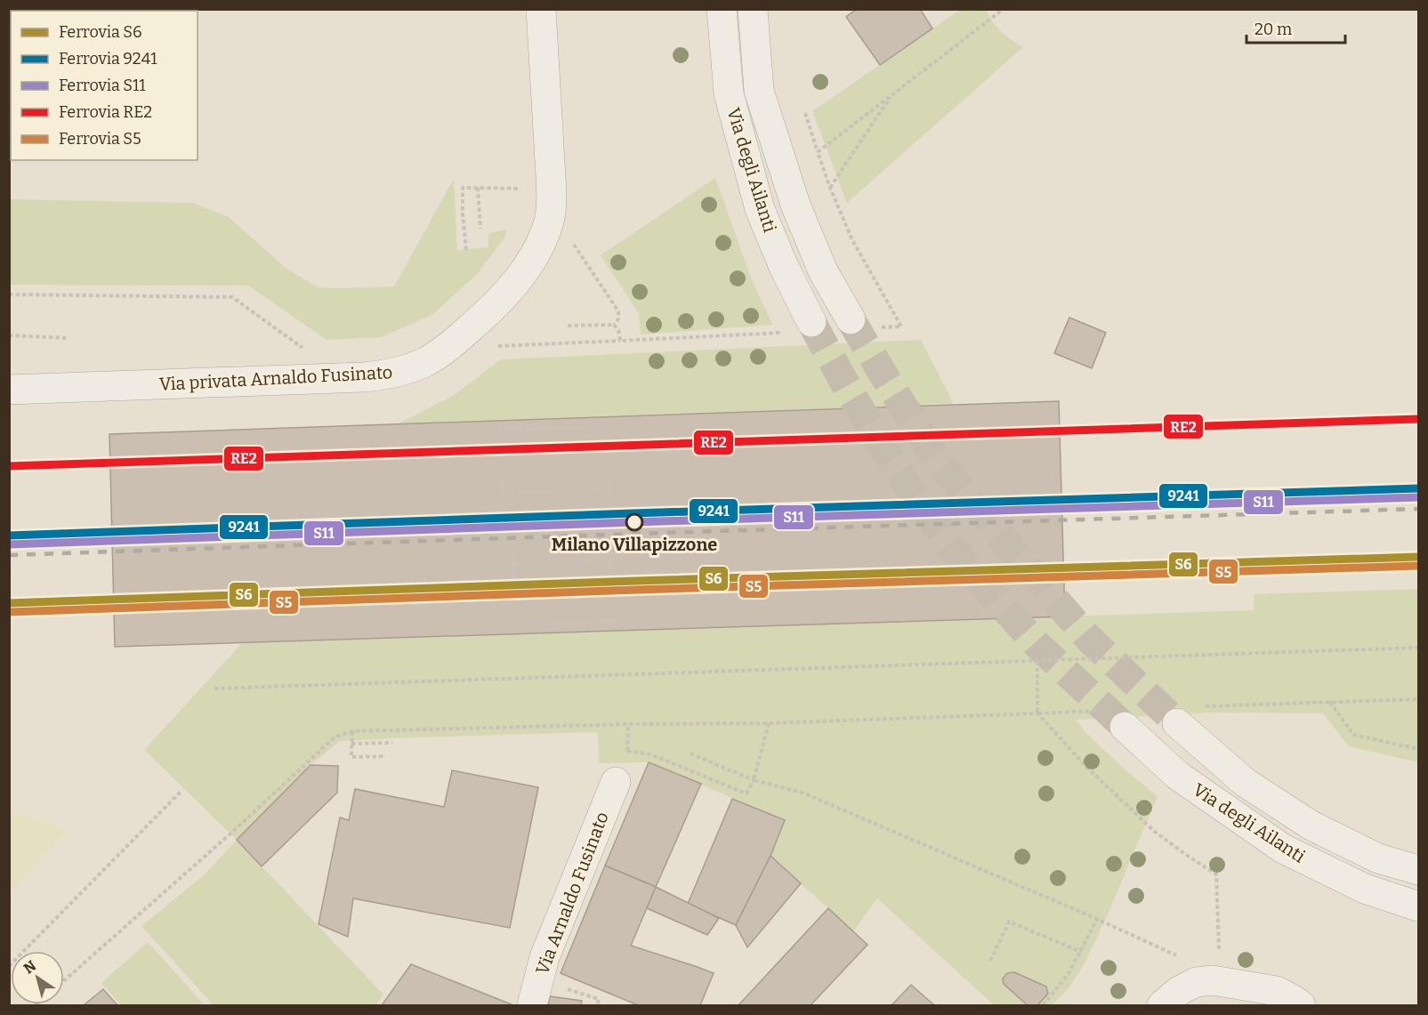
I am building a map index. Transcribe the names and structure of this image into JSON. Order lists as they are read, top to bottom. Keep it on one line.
{"streets":{"street":["Via degli Ailanti","Via privata Arnaldo Fusinato","Via Arnaldo Fusinato"]},"places":["Milano Villapizzone"],"lines":["rail line RE2","rail line 9241","rail line S11","rail line S6","rail line S5"],"legend":["Ferrovia S6","Ferrovia 9241","Ferrovia S11","Ferrovia RE2","Ferrovia S5"],"scale_bar":"20 m","north":"top left"}
